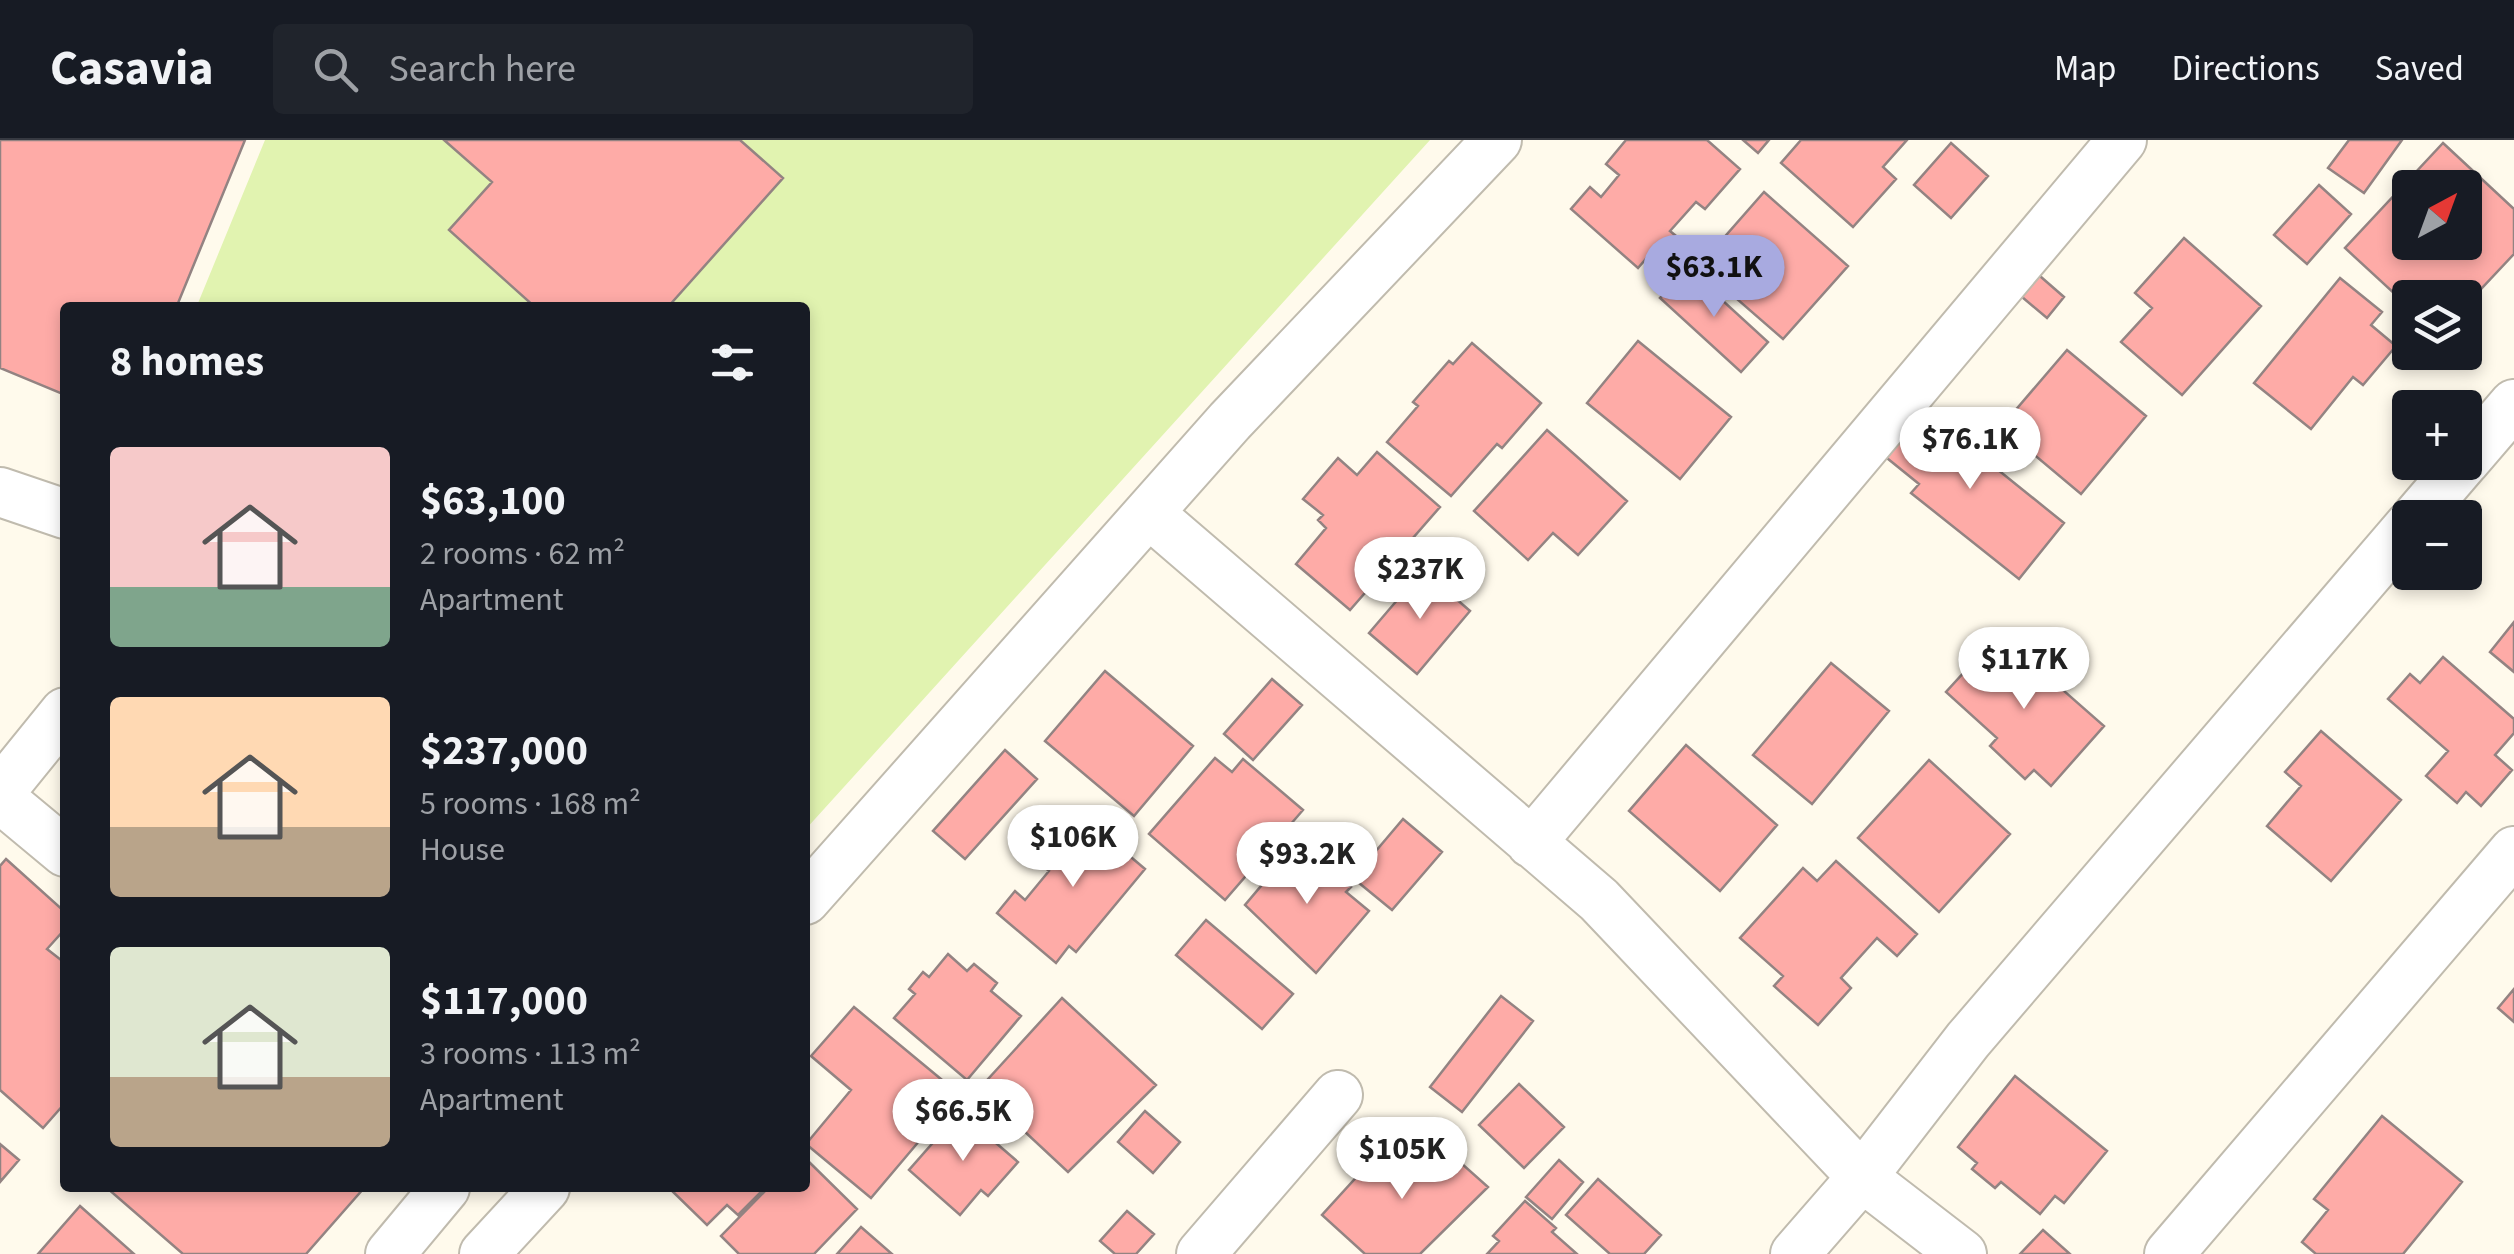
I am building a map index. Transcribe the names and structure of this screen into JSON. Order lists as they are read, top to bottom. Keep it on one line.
{"north":"top right","page":{"header":"Casavia","search":"Search here","nav":["Map","Directions","Saved"],"map_buttons":["+","−"],"price":["$63.1K","$76.1K","$237K","$117K","$106K","$93.2K","$66.5K","$105K"],"heading":"8 homes","list":[{"name":"$63,100","note":"2 rooms · 62 m² · Apartment"},{"name":"$237,000","note":"5 rooms · 168 m² · House"},{"name":"$117,000","note":"3 rooms · 113 m² · Apartment"}]}}
